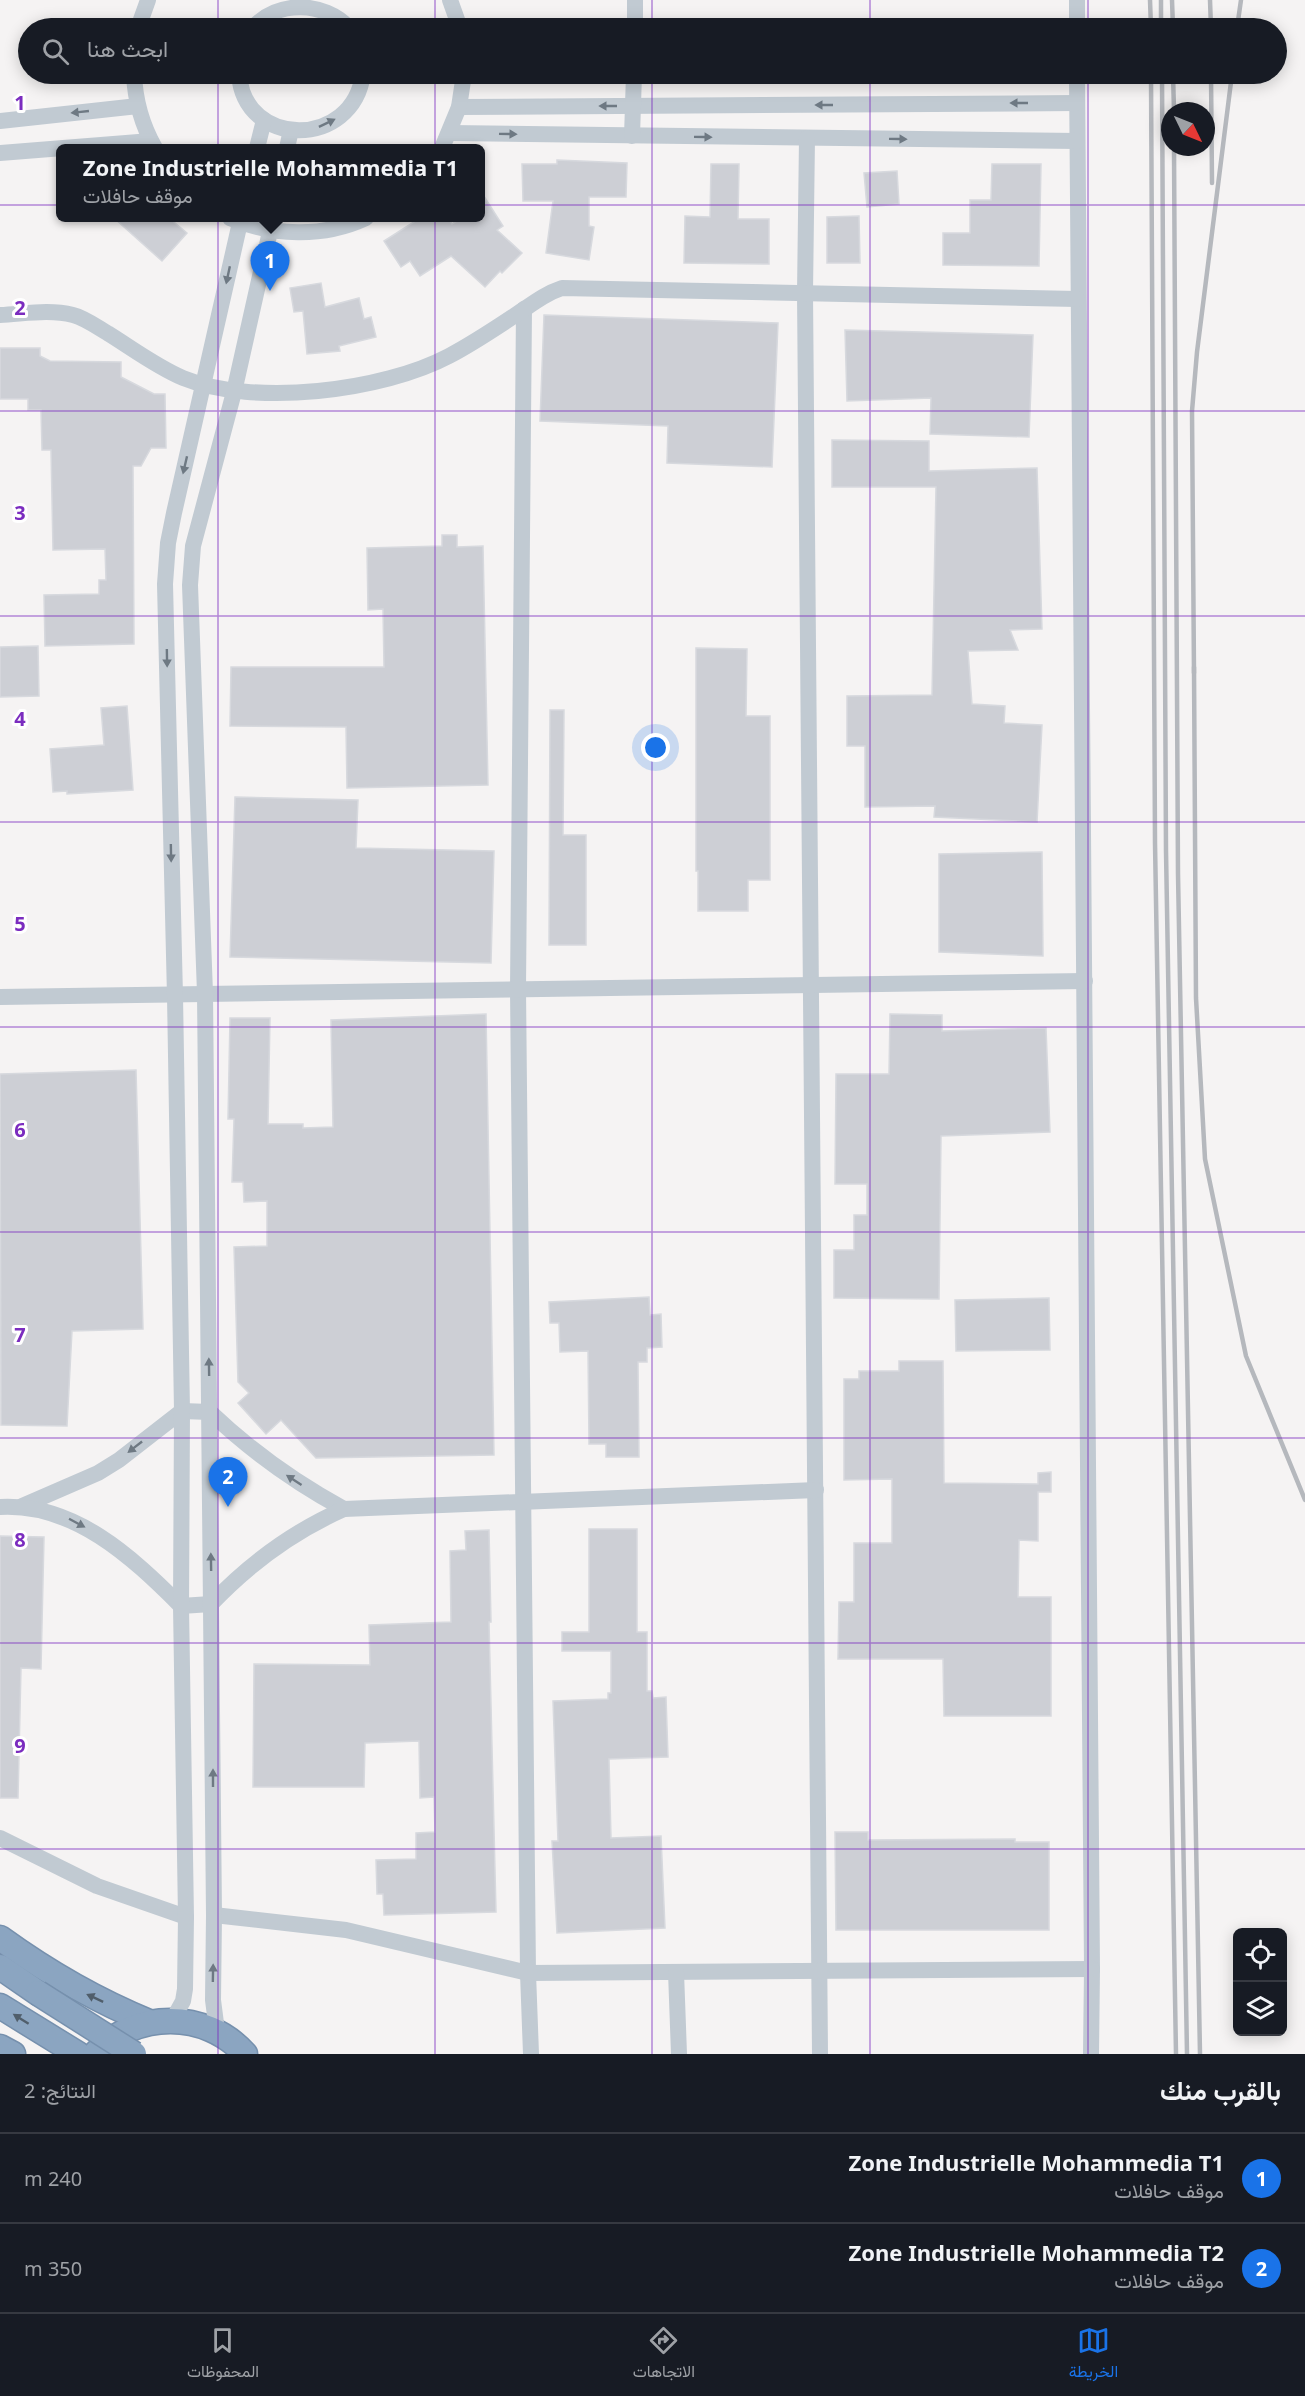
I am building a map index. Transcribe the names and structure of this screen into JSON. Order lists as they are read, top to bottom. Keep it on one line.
{"north":"bottom right","page":{"search":"ابحث هنا","popup":["Zone Industrielle Mohammedia T1","موقف حافلات"],"pins":["1","2"],"heading":["بالقرب منك","النتائج: 2"],"list":[{"mark":"1","name":"Zone Industrielle Mohammedia T1","note":"موقف حافلات","value":"240 m"},{"mark":"2","name":"Zone Industrielle Mohammedia T2","note":"موقف حافلات","value":"350 m"}],"nav":["الخريطة","الاتجاهات","المحفوظات"]},"grid":{"rows":["1","2","3","4","5","6","7","8","9"]}}
